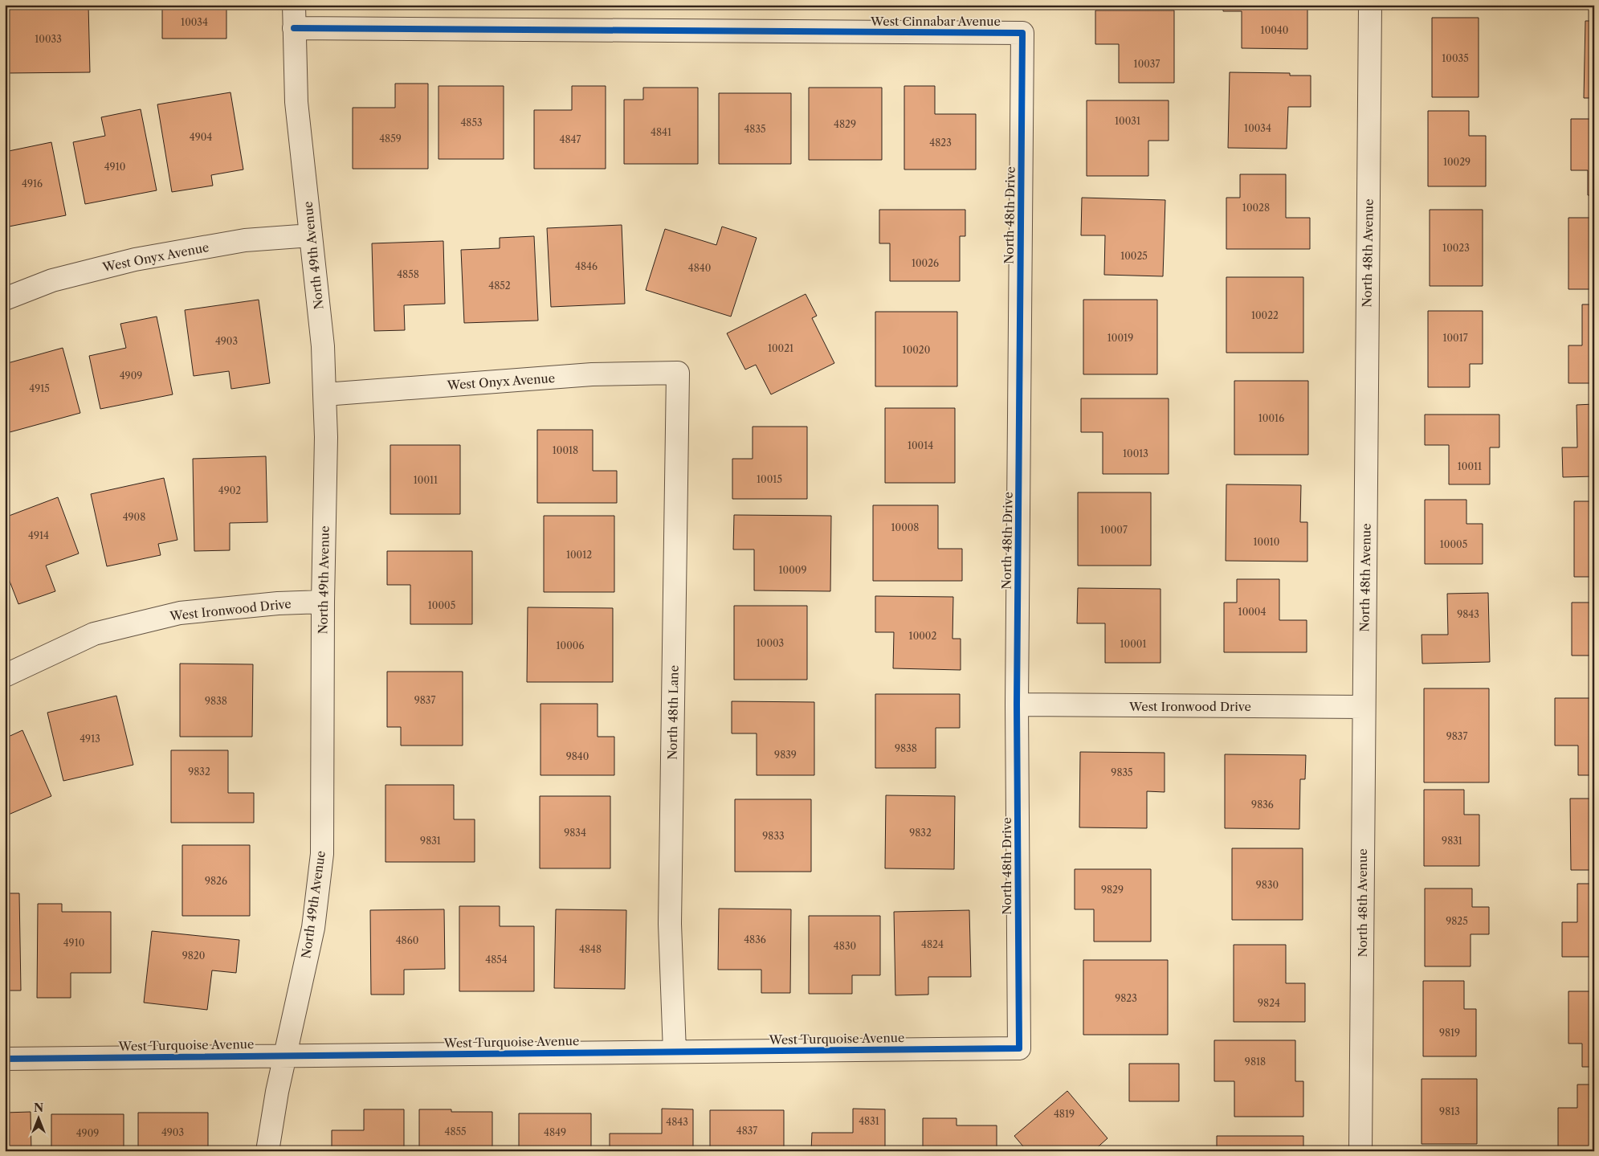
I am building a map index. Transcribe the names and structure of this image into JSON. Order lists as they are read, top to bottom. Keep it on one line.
{"streets":{"street":["West Cinnabar Avenue","North 48th Drive","North 48th Avenue","North 49th Avenue","West Onyx Avenue","West Ironwood Drive","North 48th Lane","West Turquoise Avenue"]},"crossings":[["West Cinnabar Avenue","North 48th Drive"],["West Cinnabar Avenue","North 49th Avenue"],["North 48th Drive","West Ironwood Drive"],["North 48th Drive","West Turquoise Avenue"],["North 48th Avenue","West Ironwood Drive"],["North 49th Avenue","West Onyx Avenue"],["North 49th Avenue","West Ironwood Drive"],["North 49th Avenue","West Turquoise Avenue"],["West Onyx Avenue","North 48th Lane"],["North 48th Lane","West Turquoise Avenue"]],"house_numbers":["10034","10040","10033","10035","10037","10031","4853","4829","10034","4835","4841","4904","4859","4847","4823","10029","4910","4916","10028","10023","10025","10026","4846","4840","4858","4852","10022","10019","10017","4903","10021","10020","4909","4915","10016","10014","10018","10013","10011","10015","10011","4902","4908","10008","10007","4914","10010","10005","10012","10009","10005","10004","9843","10002","10003","10001","10006","9837","9838","9837","4913","9838","9839","9840","9832","9835","9836","9834","9832","9833","9831","9831","9826","9830","9829","9825","4836","4860","4910","4824","4830","4848","9820","4854","9823","9824","9819","9818","9813","4819","4831","4843","4837","4855","4903","4849","4909"],"north":"top"}
